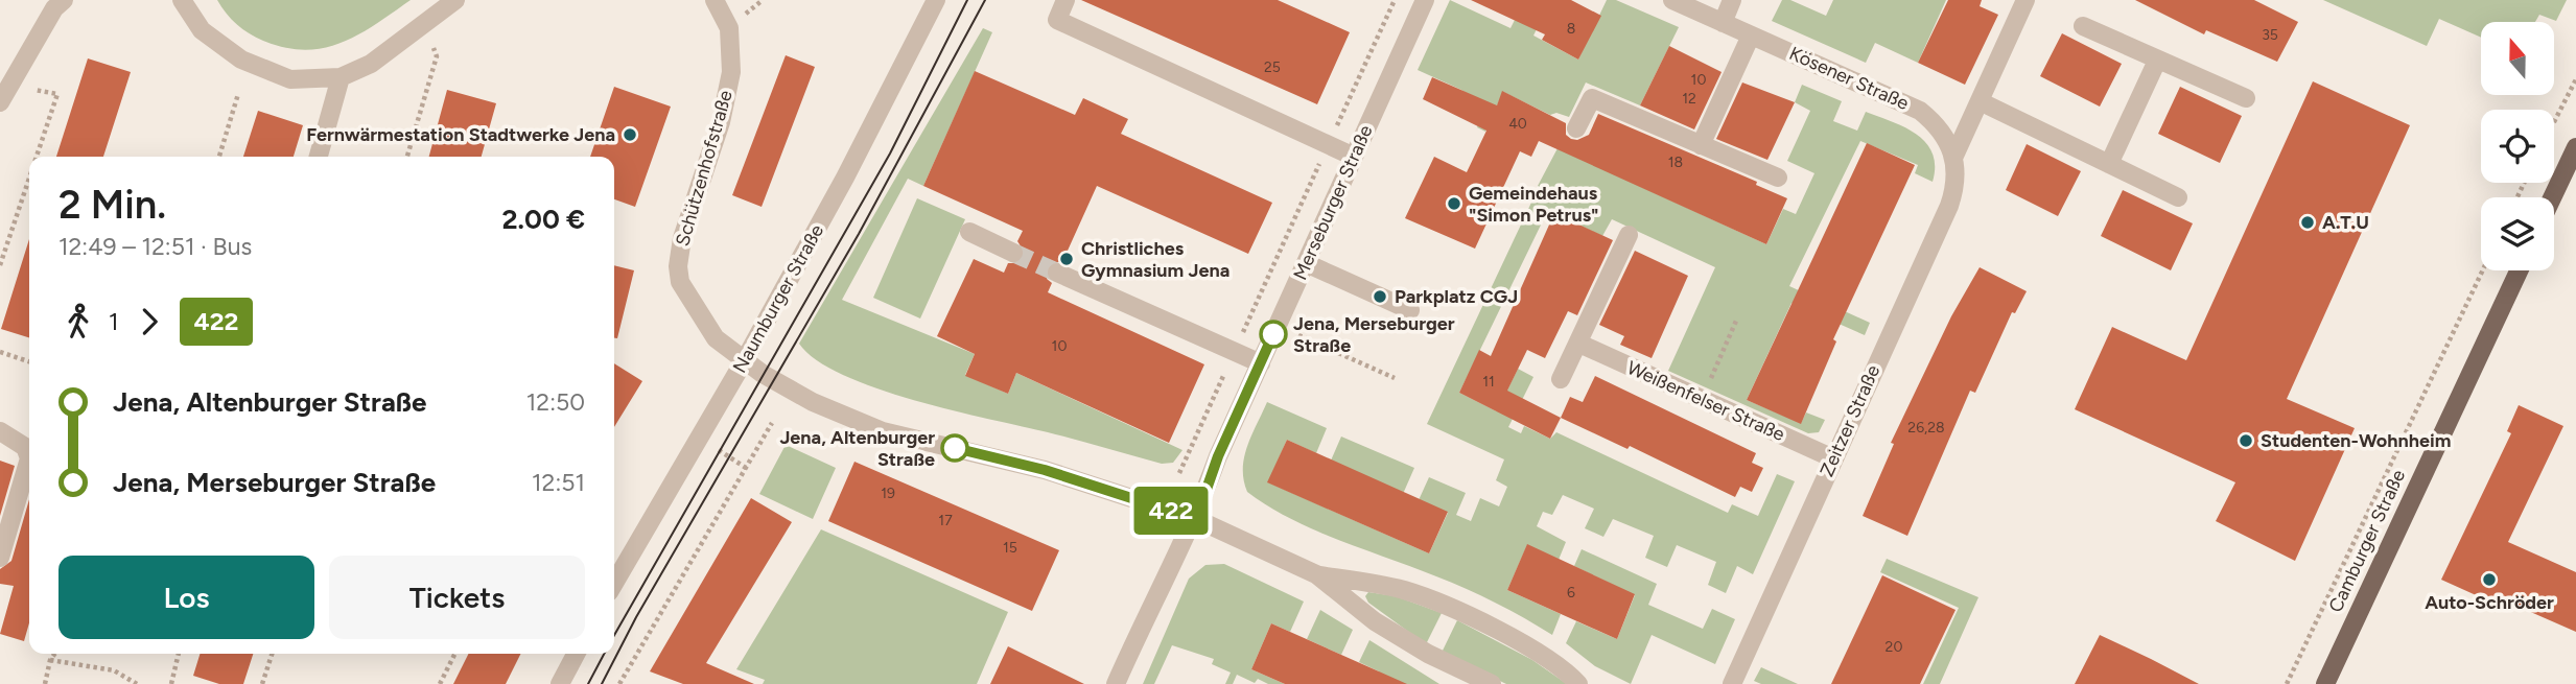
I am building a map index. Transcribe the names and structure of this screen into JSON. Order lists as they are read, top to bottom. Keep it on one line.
{"streets":{"main road":["Camburger Straße"],"street":["Kösener Straße","Schützenhofstraße","Merseburger Straße","Naumburger Straße","Weißenfelser Straße","Zeitzer Straße"]},"crossings":[["Kösener Straße","Zeitzer Straße"],["Schützenhofstraße","Merseburger Straße"],["Schützenhofstraße","Naumburger Straße"],["Weißenfelser Straße","Zeitzer Straße"]],"places":["Fernwärmestation Stadtwerke Jena","Gemeindehaus \"Simon Petrus\"","A.T.U","Christliches Gymnasium Jena","Parkplatz CGJ","Jena, Merseburger Straße","Studenten-Wohnheim","Jena, Altenburger Straße","Auto-Schröder"],"lines":["bus line 422"],"house_numbers":["8","35","25","10","12","40","18","10","11","26,28","19","17","15","6","20"],"north":"top","page":{"on_map":"422","heading":["2 Min.","12:49 – 12:51 · Bus","2.00 €"],"legs":["1","422"],"list":[{"name":"Jena, Altenburger Straße","value":"12:50"},{"name":"Jena, Merseburger Straße","value":"12:51"}],"buttons":["Los","Tickets"]}}
